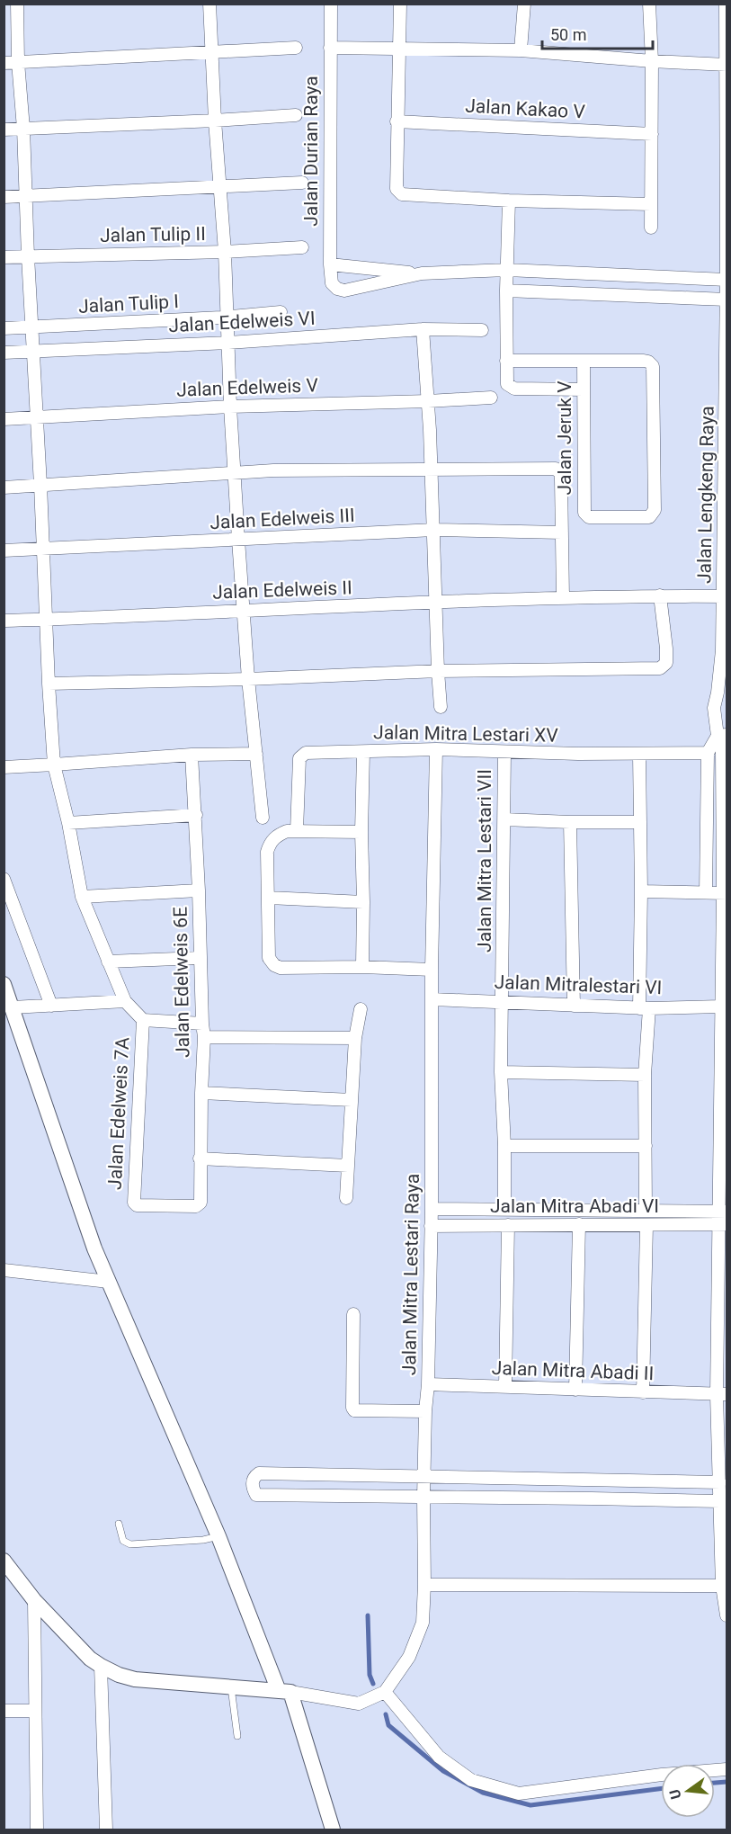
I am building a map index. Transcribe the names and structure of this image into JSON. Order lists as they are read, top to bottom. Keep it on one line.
{"streets":{"street":["Jalan Kakao V","Jalan Durian Raya","Jalan Tulip II","Jalan Tulip I","Jalan Edelweis VI","Jalan Edelweis V","Jalan Jeruk V","Jalan Lengkeng Raya","Jalan Edelweis III","Jalan Edelweis II","Jalan Mitra Lestari XV","Jalan Mitra Lestari VII","Jalan Edelweis 6E","Jalan Mitralestari VI","Jalan Edelweis 7A","Jalan Mitra Abadi VI","Jalan Mitra Lestari Raya","Jalan Mitra Abadi II"]},"crossings":[["Jalan Tulip I","Jalan Edelweis VI"],["Jalan Lengkeng Raya","Jalan Edelweis II"],["Jalan Lengkeng Raya","Jalan Mitralestari VI"],["Jalan Lengkeng Raya","Jalan Mitra Abadi VI"],["Jalan Lengkeng Raya","Jalan Mitra Abadi II"],["Jalan Mitra Lestari XV","Jalan Mitra Lestari VII"],["Jalan Mitra Lestari XV","Jalan Mitra Lestari Raya"],["Jalan Mitra Lestari VII","Jalan Mitralestari VI"],["Jalan Edelweis 6E","Jalan Edelweis 7A"],["Jalan Mitralestari VI","Jalan Mitra Lestari Raya"],["Jalan Mitra Abadi VI","Jalan Mitra Lestari Raya"],["Jalan Mitra Lestari Raya","Jalan Mitra Abadi II"]],"scale_bar":"50 m","north":"left"}
